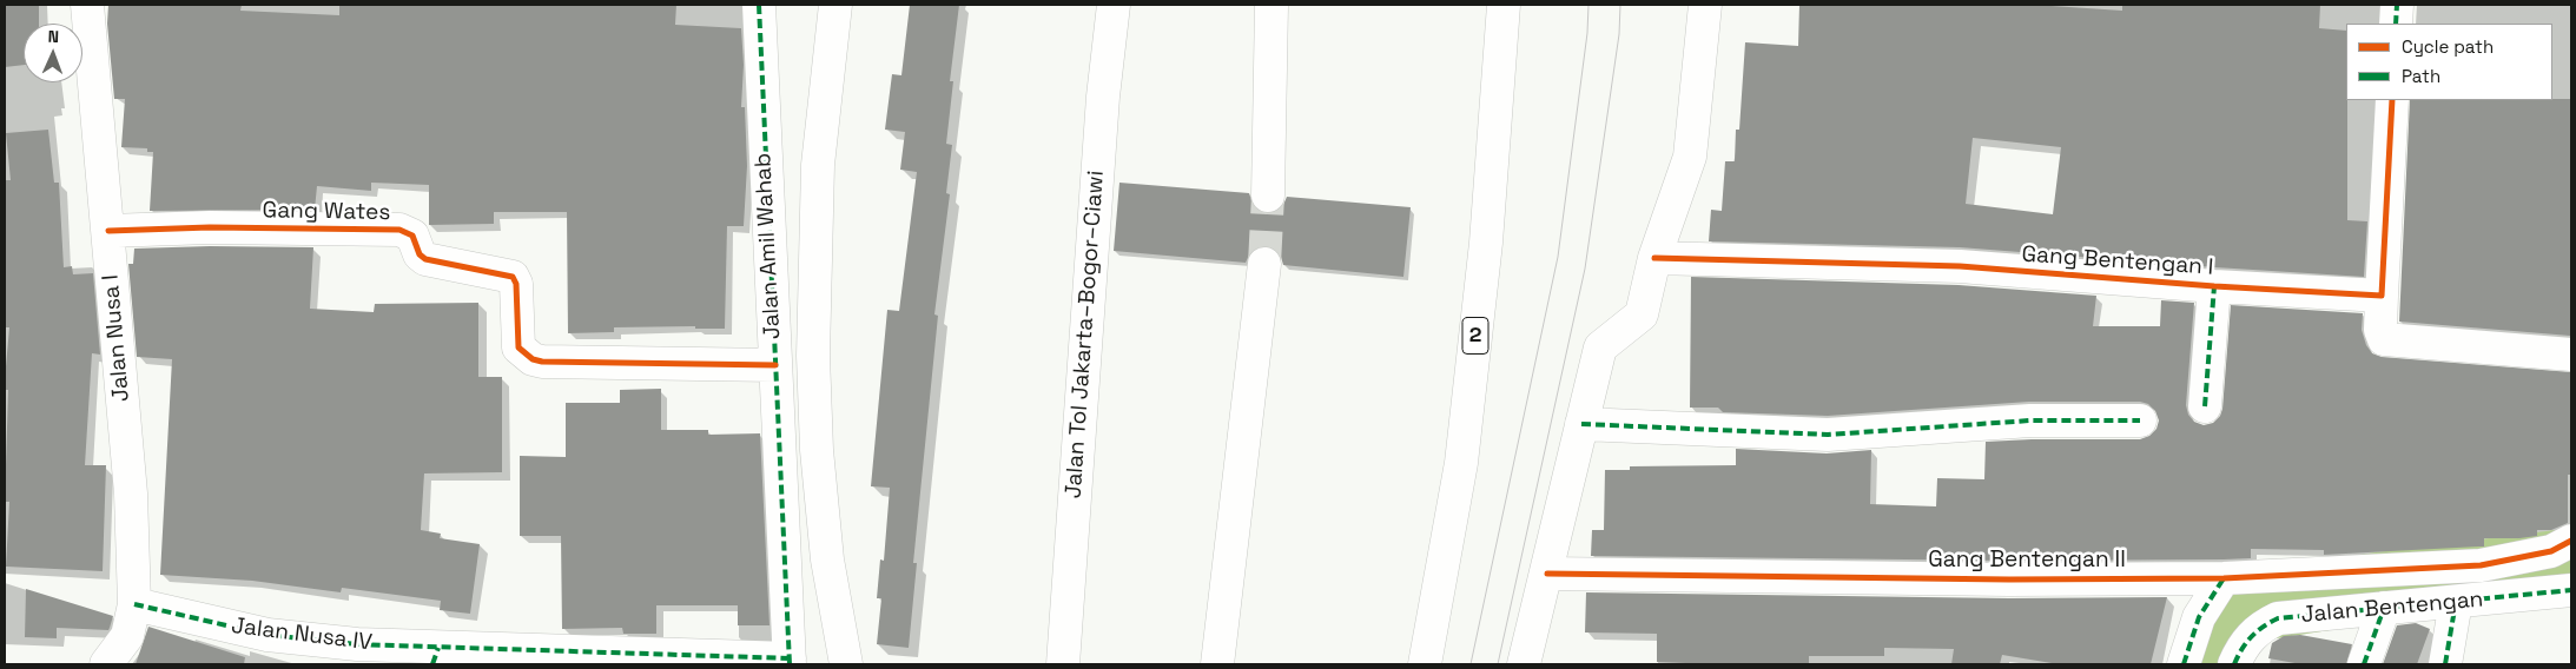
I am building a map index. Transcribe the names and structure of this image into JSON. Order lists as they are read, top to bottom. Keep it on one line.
{"streets":{"main road":["Gang Wates","Jalan Amil Wahab","Gang Bentengan I","Jalan Tol Jakarta–Bogor–Ciawi","2","Jalan Nusa I","Gang Bentengan II","Jalan Bentengan","Jalan Nusa IV"]},"crossings":[["Gang Wates","Jalan Amil Wahab"],["Gang Wates","Jalan Nusa I"],["Jalan Amil Wahab","Jalan Nusa IV"],["Jalan Nusa I","Jalan Nusa IV"],["Gang Bentengan II","Jalan Bentengan"]],"legend":["Cycle path","Path"],"north":"top"}
